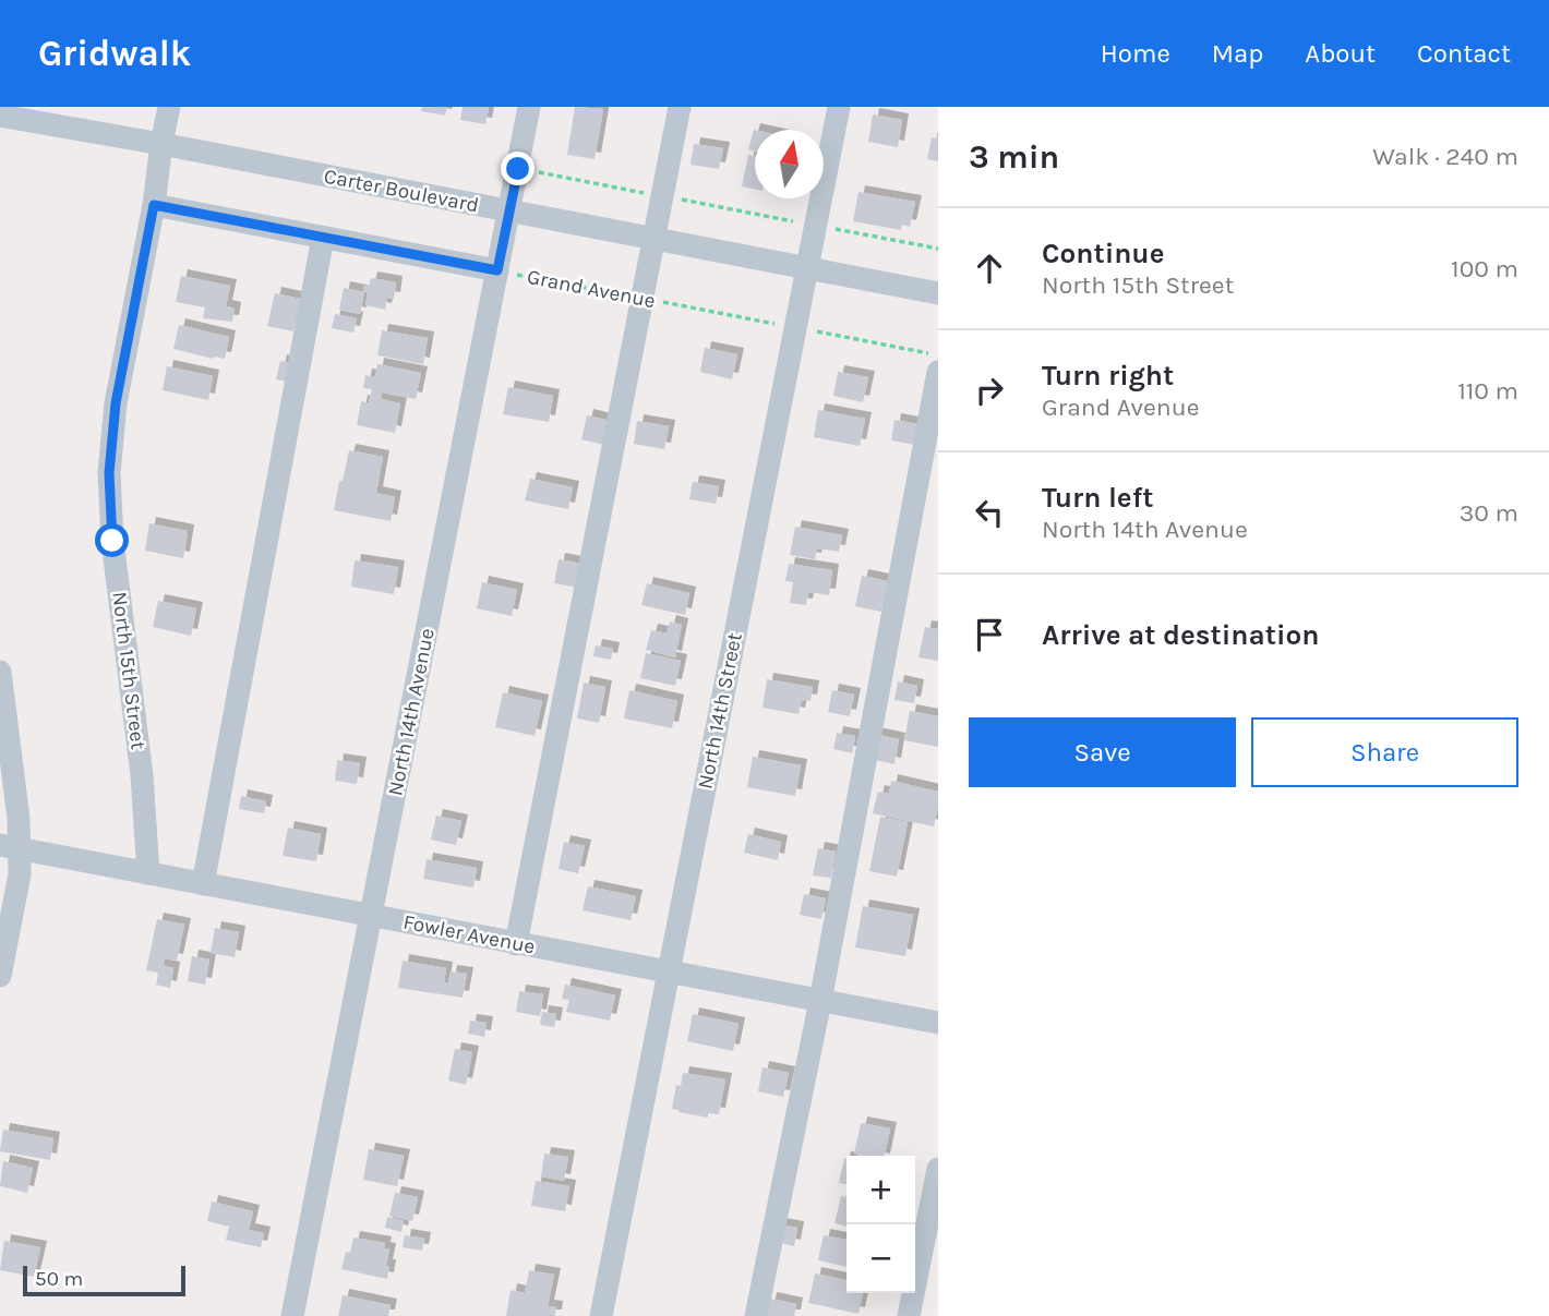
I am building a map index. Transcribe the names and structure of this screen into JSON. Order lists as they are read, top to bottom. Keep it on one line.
{"streets":{"street":["Carter Boulevard","Grand Avenue","North 15th Street","North 14th Street","North 14th Avenue","Fowler Avenue"]},"crossings":[["Carter Boulevard","North 15th Street"],["Carter Boulevard","North 14th Street"],["Carter Boulevard","North 14th Avenue"],["Grand Avenue","North 15th Street"],["Grand Avenue","North 14th Street"],["Grand Avenue","North 14th Avenue"],["North 15th Street","Fowler Avenue"],["North 14th Street","Fowler Avenue"],["North 14th Avenue","Fowler Avenue"]],"scale_bar":"50 m","north":"top","page":{"header":"Gridwalk","nav":["Home","Map","About","Contact"],"heading":["3 min","Walk · 240 m"],"list":[["Continue","North 15th Street","100 m"],["Turn right","Grand Avenue","110 m"],["Turn left","North 14th Avenue","30 m"],"Arrive at destination"],"buttons":["Save","Share"],"map_buttons":["+","−"],"scale":"50 m"}}
